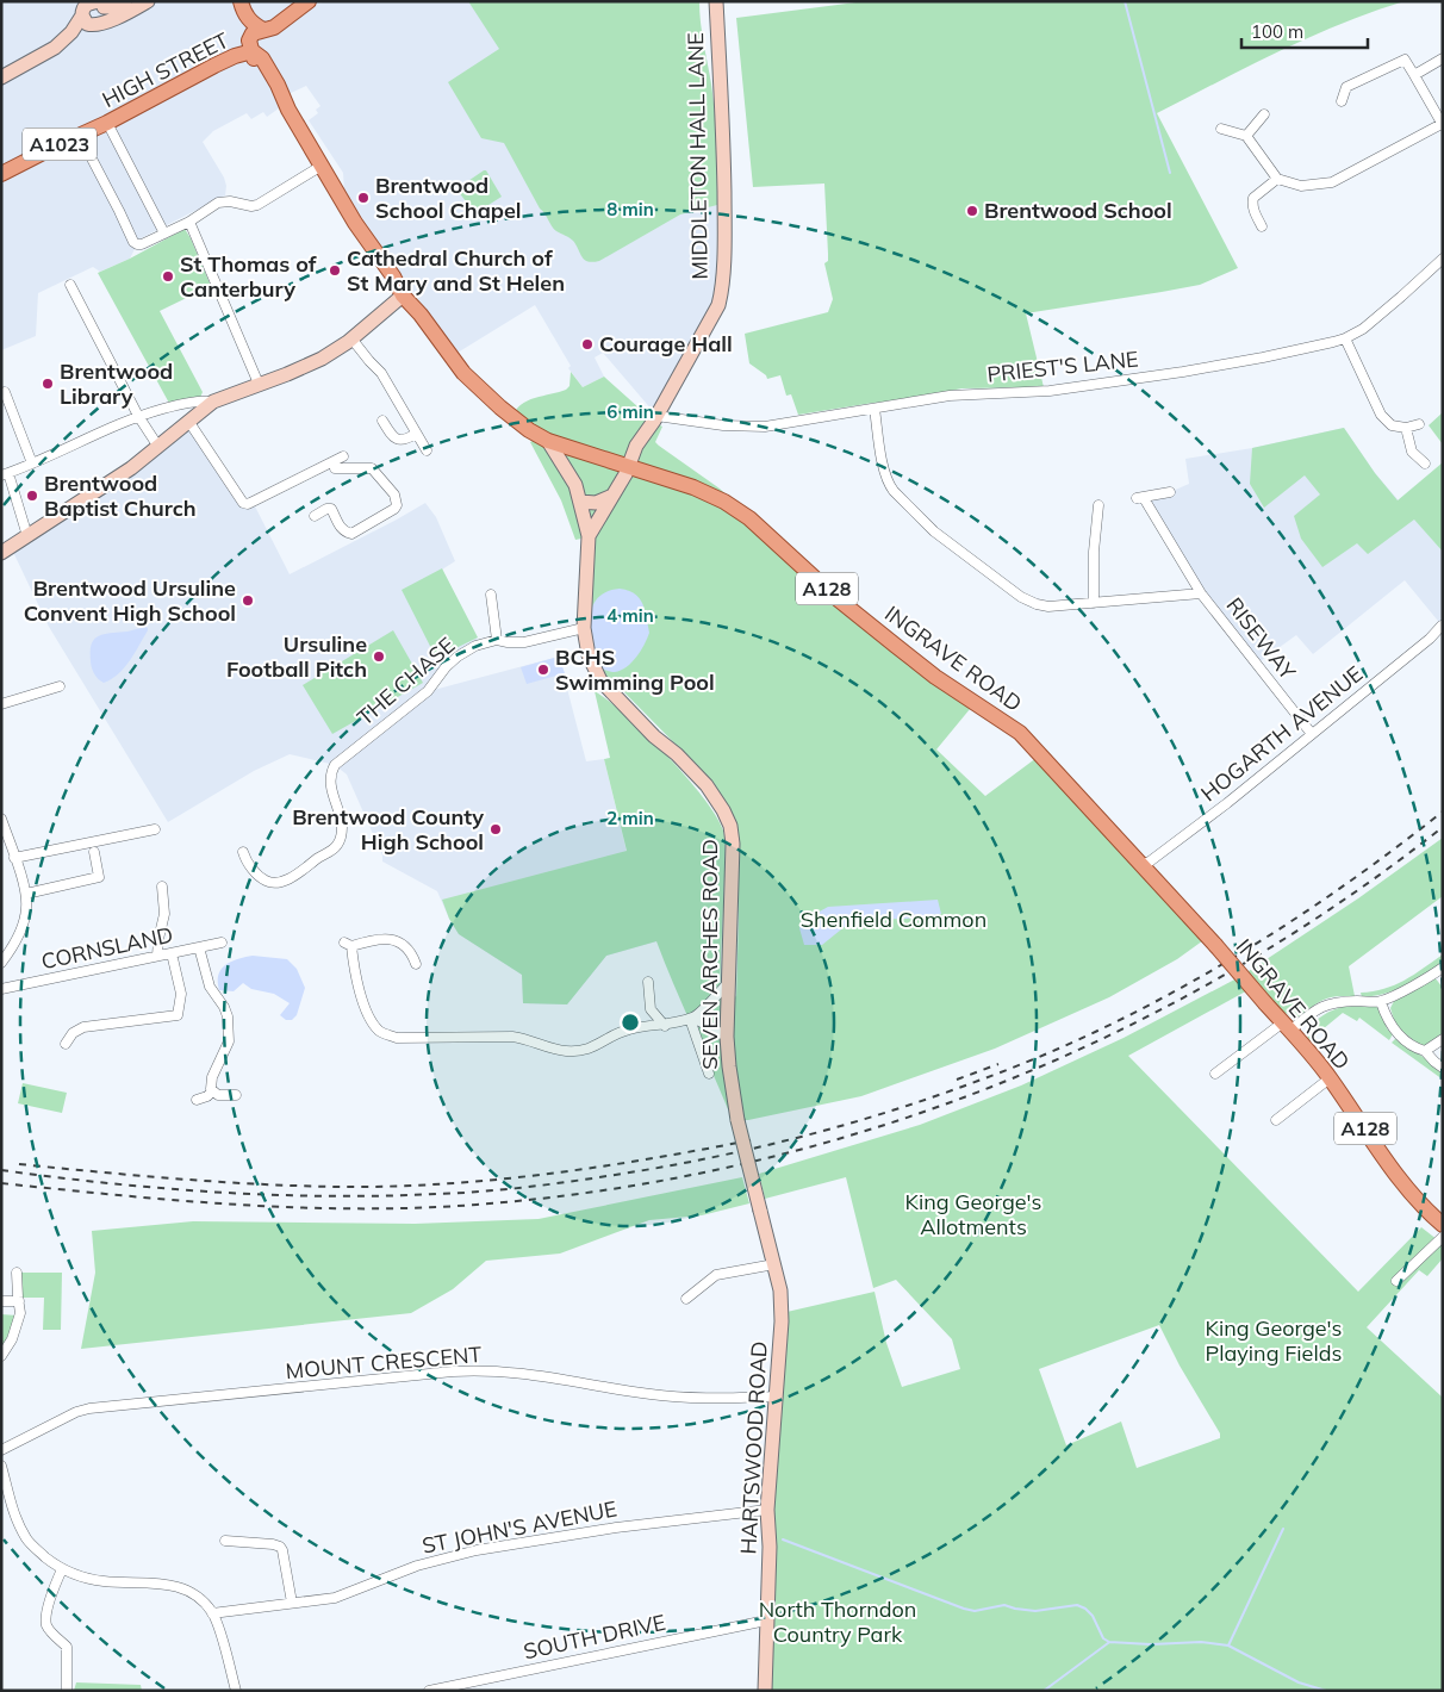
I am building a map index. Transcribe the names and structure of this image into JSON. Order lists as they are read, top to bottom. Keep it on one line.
{"streets":{"main road":["HIGH STREET","A1023","A128","INGRAVE ROAD"],"street":["MIDDLETON HALL LANE","PRIEST'S LANE","RISEWAY","THE CHASE","HOGARTH AVENUE","CORNSLAND","SEVEN ARCHES ROAD","MOUNT CRESCENT","HARTSWOOD ROAD","ST JOHN'S AVENUE","SOUTH DRIVE"]},"crossings":[["HIGH STREET","INGRAVE ROAD"],["MIDDLETON HALL LANE","PRIEST'S LANE"],["MIDDLETON HALL LANE","INGRAVE ROAD"],["MIDDLETON HALL LANE","SEVEN ARCHES ROAD"],["RISEWAY","HOGARTH AVENUE"],["INGRAVE ROAD","HOGARTH AVENUE"],["INGRAVE ROAD","SEVEN ARCHES ROAD"],["THE CHASE","SEVEN ARCHES ROAD"],["SEVEN ARCHES ROAD","HARTSWOOD ROAD"],["MOUNT CRESCENT","HARTSWOOD ROAD"],["HARTSWOOD ROAD","ST JOHN'S AVENUE"],["HARTSWOOD ROAD","SOUTH DRIVE"]],"parks":["Shenfield Common","King George's Allotments","King George's Playing Fields","North Thorndon Country Park"],"places":["Brentwood School Chapel","Brentwood School","Cathedral Church of St Mary and St Helen","St Thomas of Canterbury","Courage Hall","Brentwood Library","Brentwood Baptist Church","Brentwood Ursuline Convent High School","Ursuline Football Pitch","BCHS Swimming Pool","Brentwood County High School"],"scale_bar":"100 m","rings":["8 min","6 min","4 min","2 min"]}
